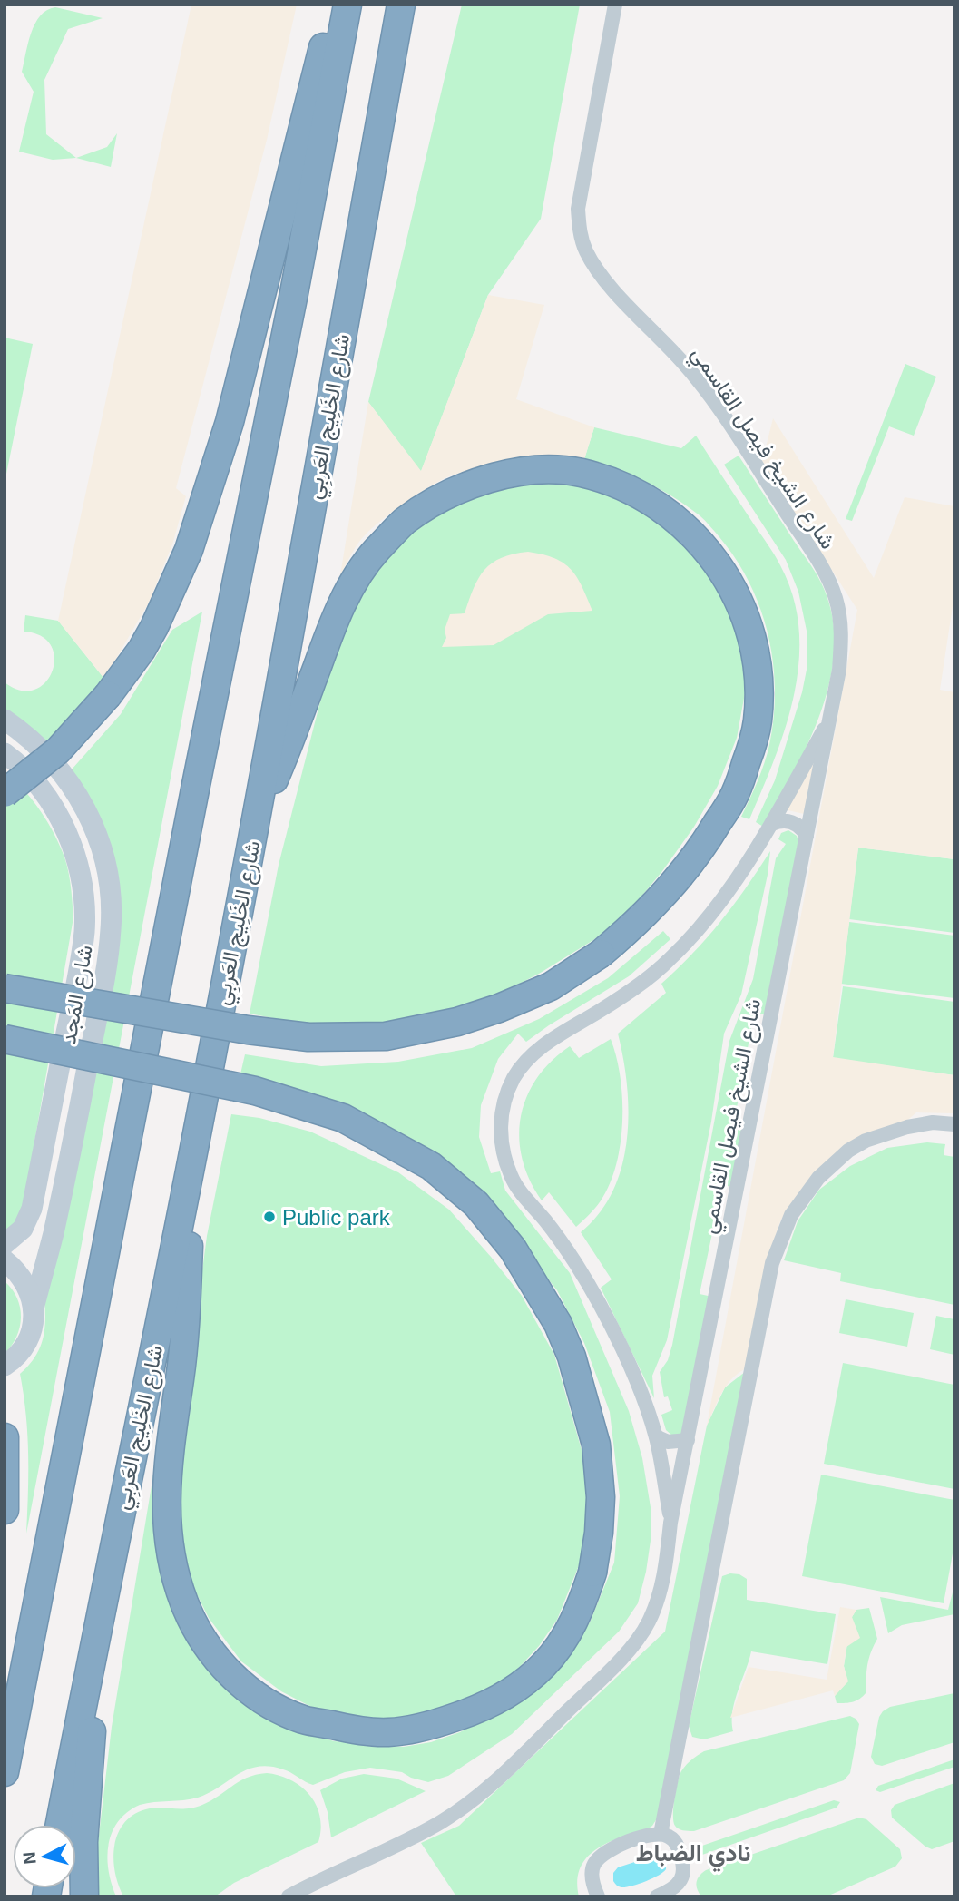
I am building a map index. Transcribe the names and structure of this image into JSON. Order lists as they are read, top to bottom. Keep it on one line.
{"streets":{"highway":["شارع الخَلِيج العَربِي"],"street":["شارع الشيخ فيصل القاسمي","شارع المَجد"]},"districts":["نادي الضباط"],"places":["Public park"],"north":"left"}
